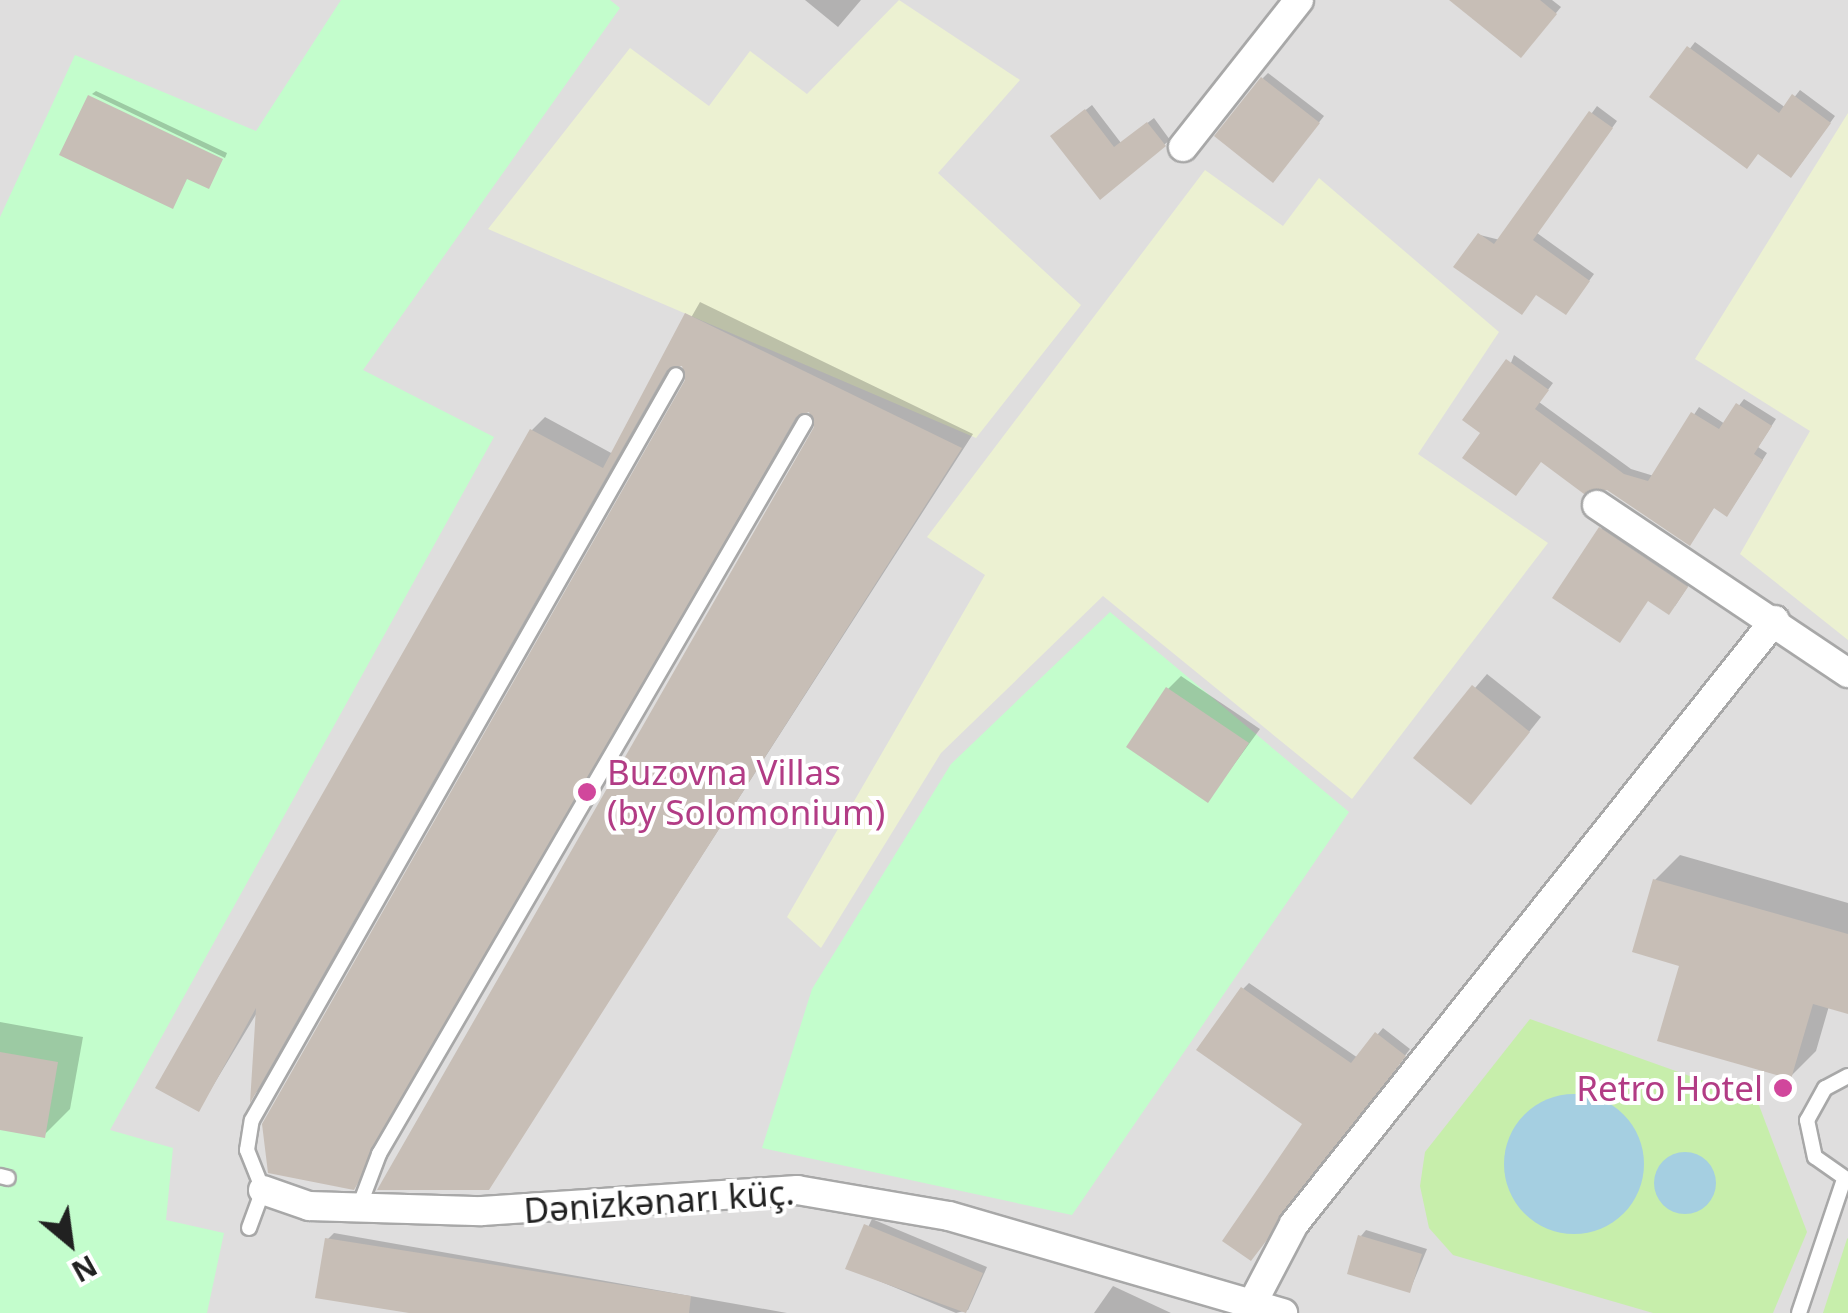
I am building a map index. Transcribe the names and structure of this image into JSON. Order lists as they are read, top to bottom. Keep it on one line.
{"streets":{"street":["Dənizkənarı küç."]},"places":["Buzovna Villas (by Solomonium)","Retro Hotel"],"north":"bottom right"}
